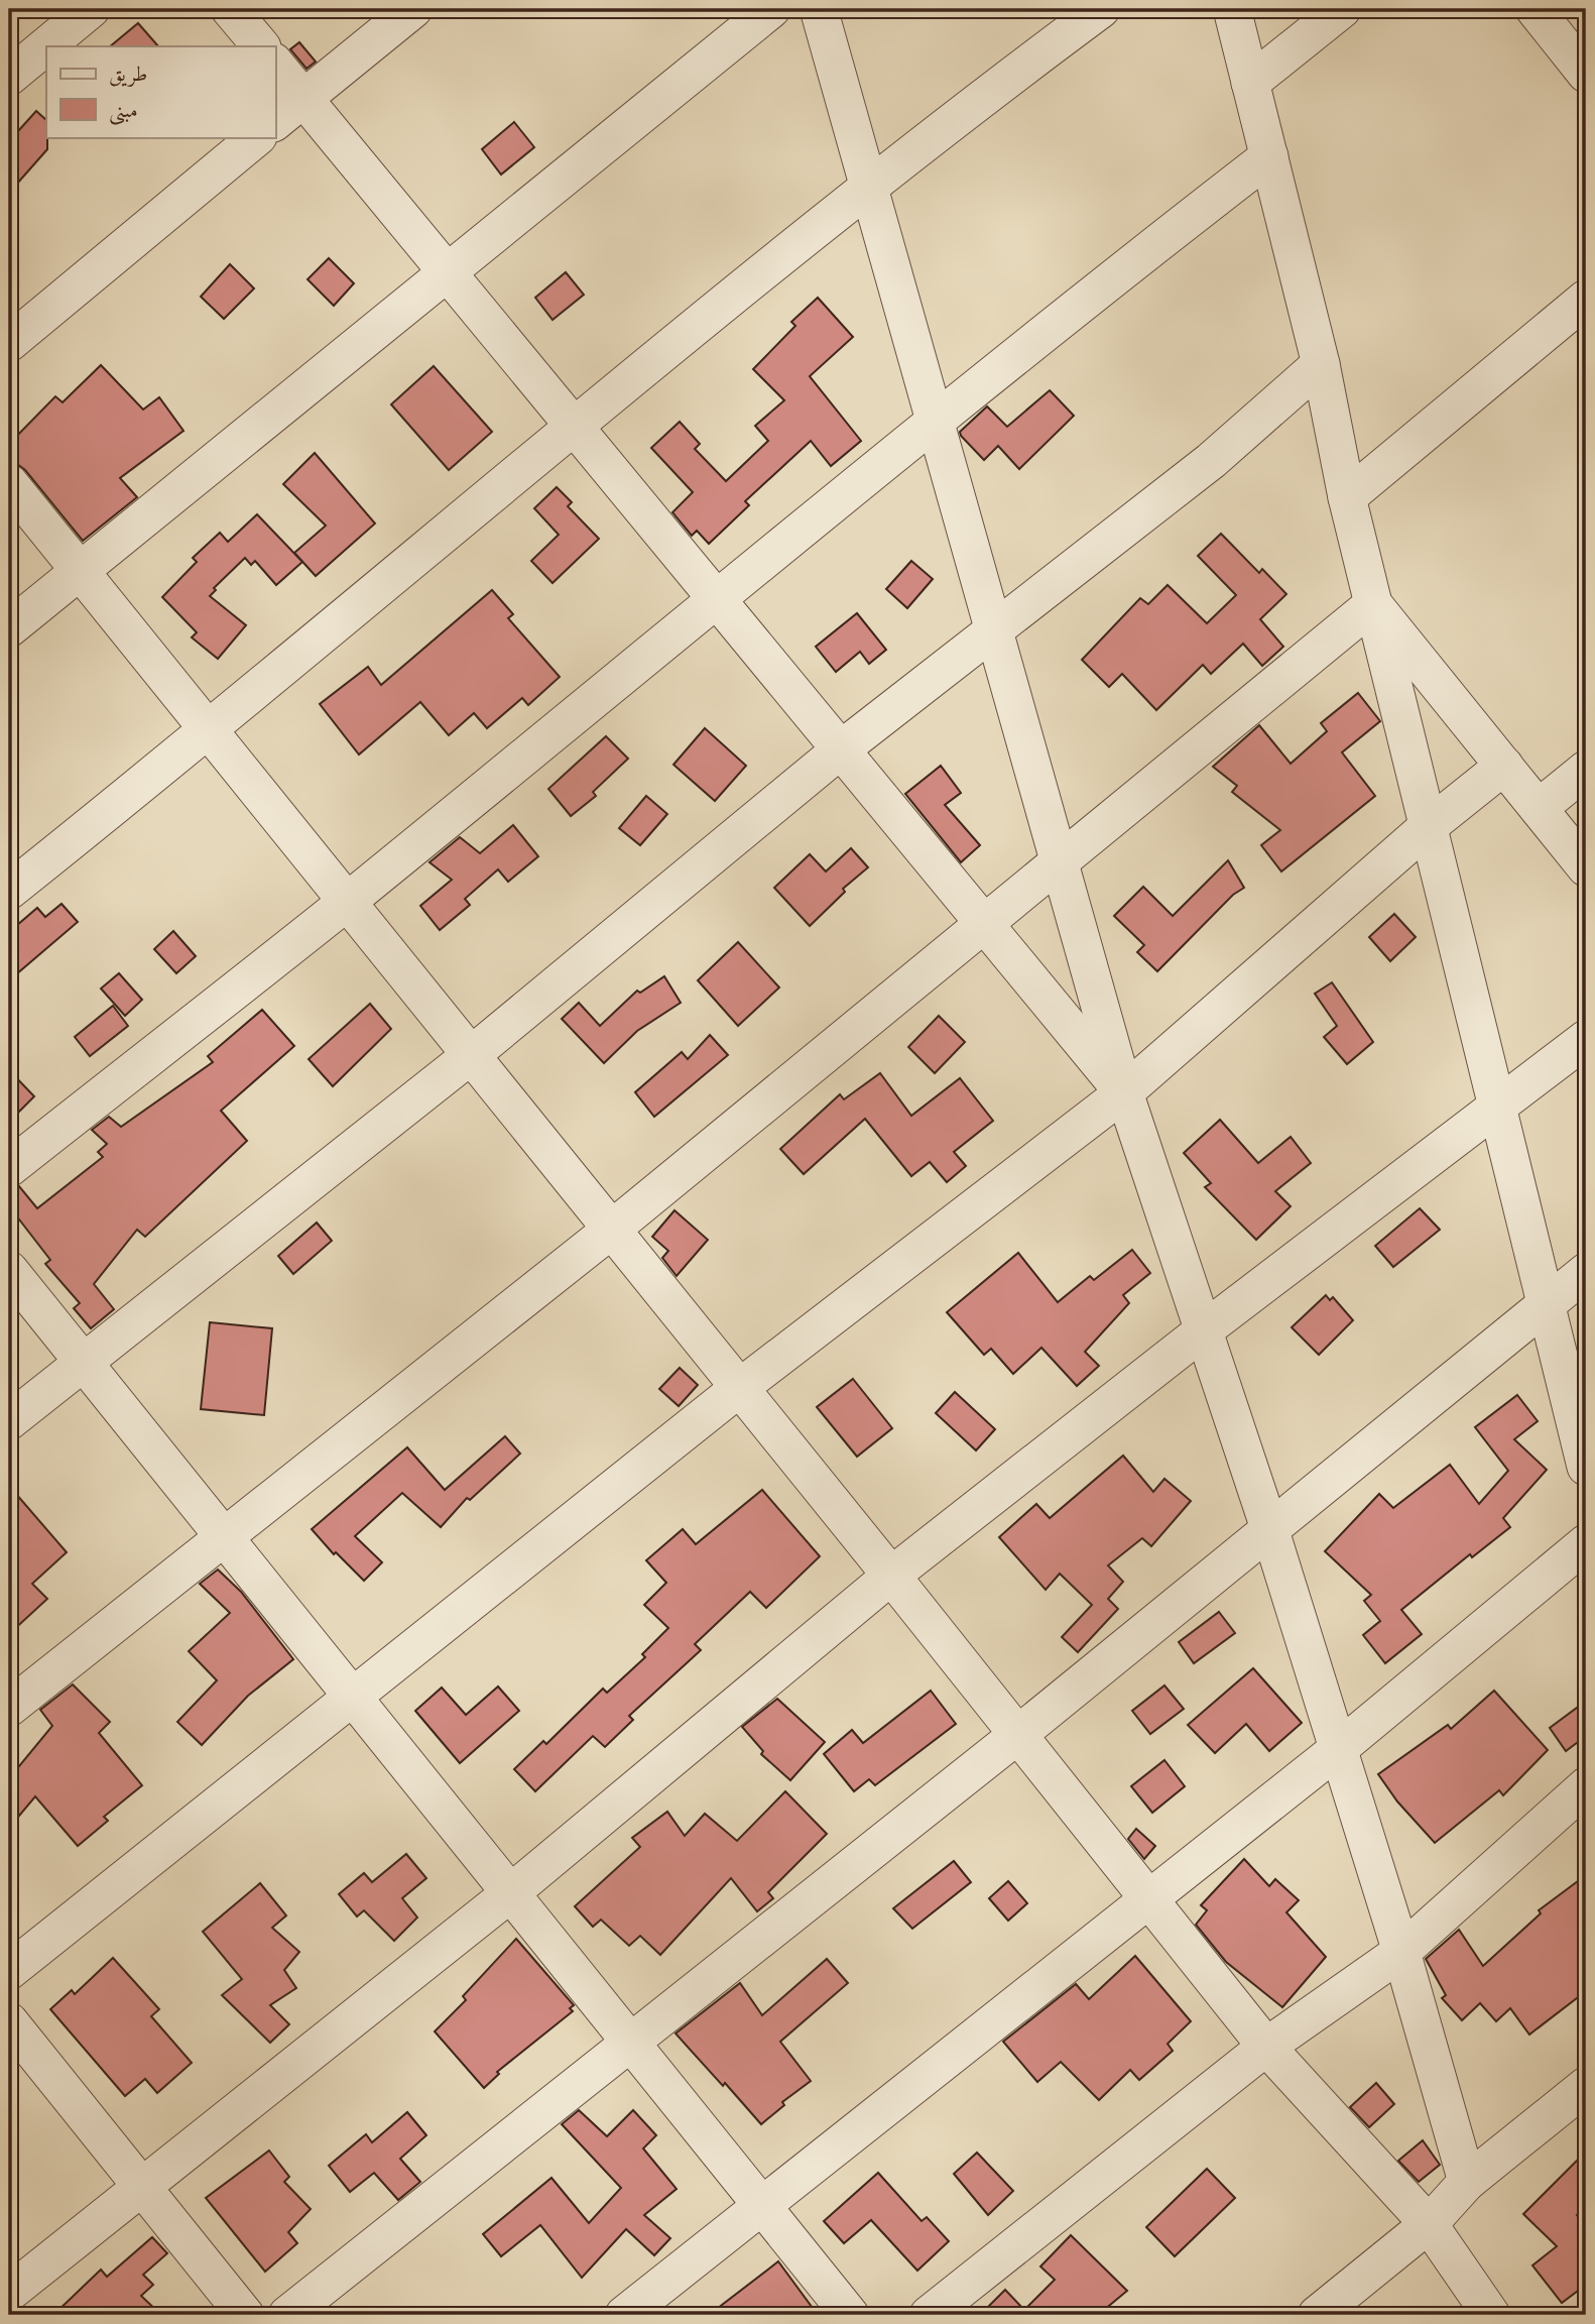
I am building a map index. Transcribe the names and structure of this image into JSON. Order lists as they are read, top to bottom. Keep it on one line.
{"legend":["طريق","مبنى"]}
